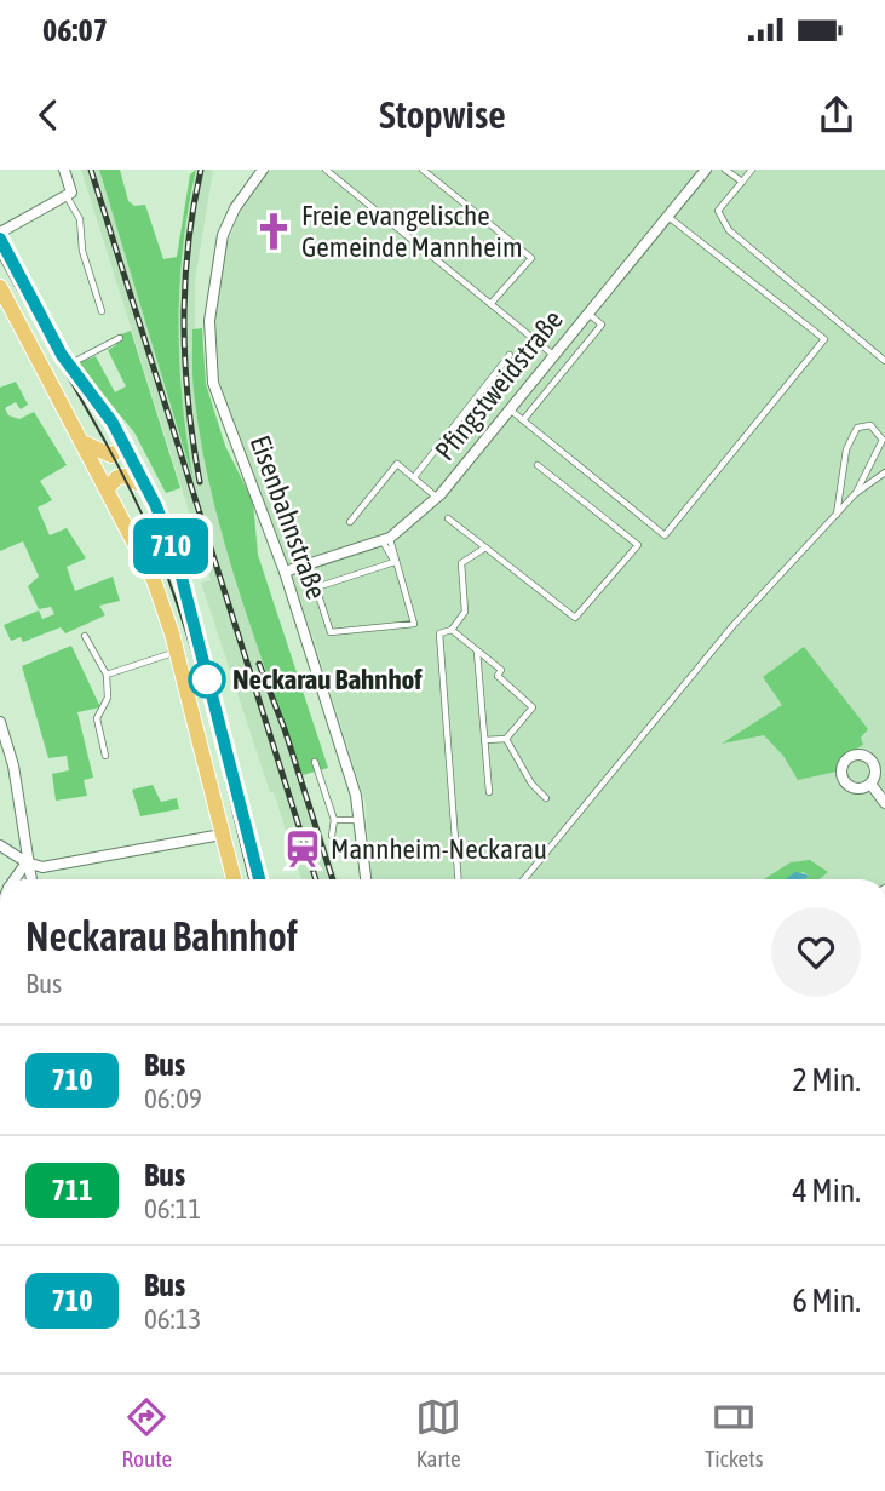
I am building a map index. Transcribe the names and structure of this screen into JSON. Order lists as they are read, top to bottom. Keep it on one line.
{"streets":{"street":["Pfingstweidstraße","Eisenbahnstraße"]},"crossings":[["Pfingstweidstraße","Eisenbahnstraße"]],"places":{"church":["Freie evangelische Gemeinde Mannheim"],"other":["Neckarau Bahnhof"],"station":["Mannheim-Neckarau"]},"lines":["bus line 710"],"page":{"status":"06:07","header":"Stopwise","on_map":"710","heading":["Neckarau Bahnhof","Bus"],"list":[{"mark":"710","name":"Bus","note":"06:09","value":"2 Min."},{"mark":"711","name":"Bus","note":"06:11","value":"4 Min."},{"mark":"710","name":"Bus","note":"06:13","value":"6 Min."}],"tabs":["Route","Karte","Tickets"]}}
